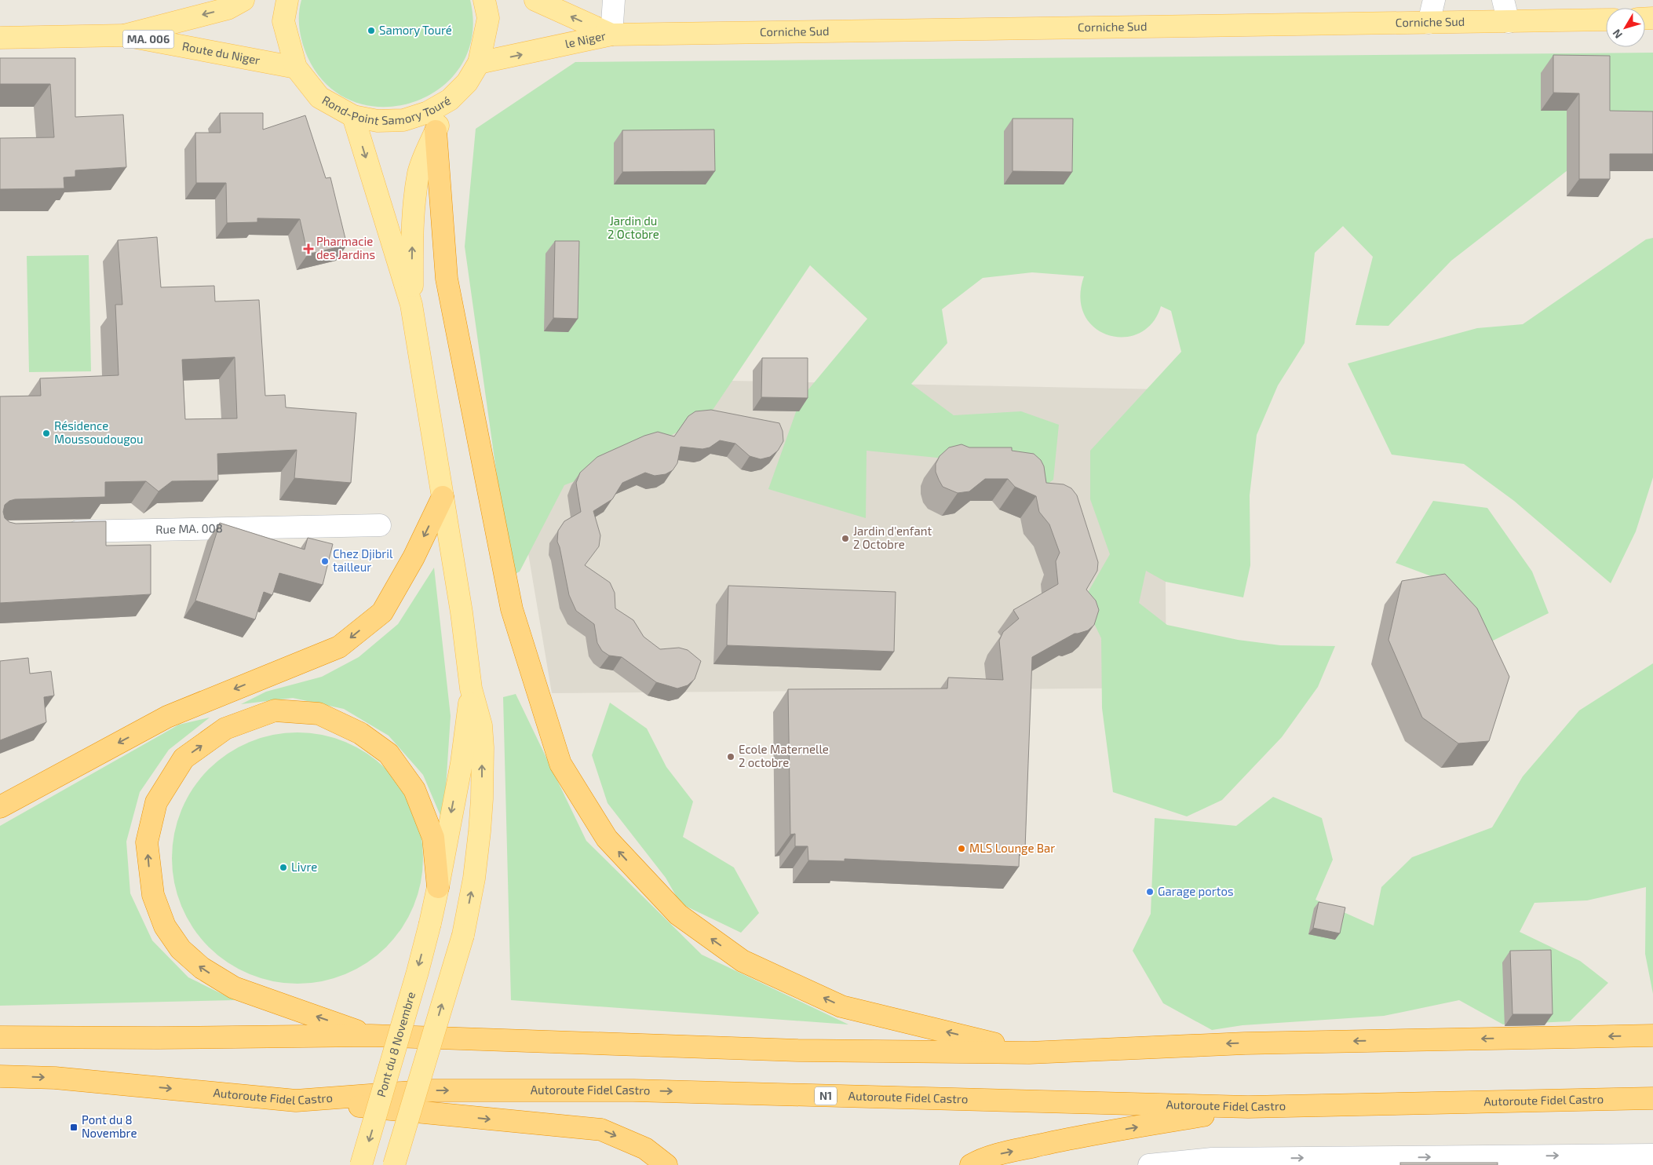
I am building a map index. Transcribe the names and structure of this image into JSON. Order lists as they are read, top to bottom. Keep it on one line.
{"streets":{"highway":["Autoroute Fidel Castro","N1"],"main road":["Corniche Sud","MA. 006","le Niger","Route du Niger","Rond-Point Samory Touré","Pont du 8 Novembre"],"street":["Rue MA. 008"]},"crossings":[["Corniche Sud","le Niger"],["le Niger","Rond-Point Samory Touré"],["Route du Niger","Rond-Point Samory Touré"]],"parks":["Jardin du 2 Octobre"],"places":{"other":["Samory Touré","Résidence Moussoudougou","Jardin d'enfant 2 Octobre","Chez Djibril tailleur","Ecole Maternelle 2 octobre","MLS Lounge Bar","Livre","Garage portos"],"health":["Pharmacie des Jardins"],"transit":["Pont du 8 Novembre"]},"north":"bottom left"}
